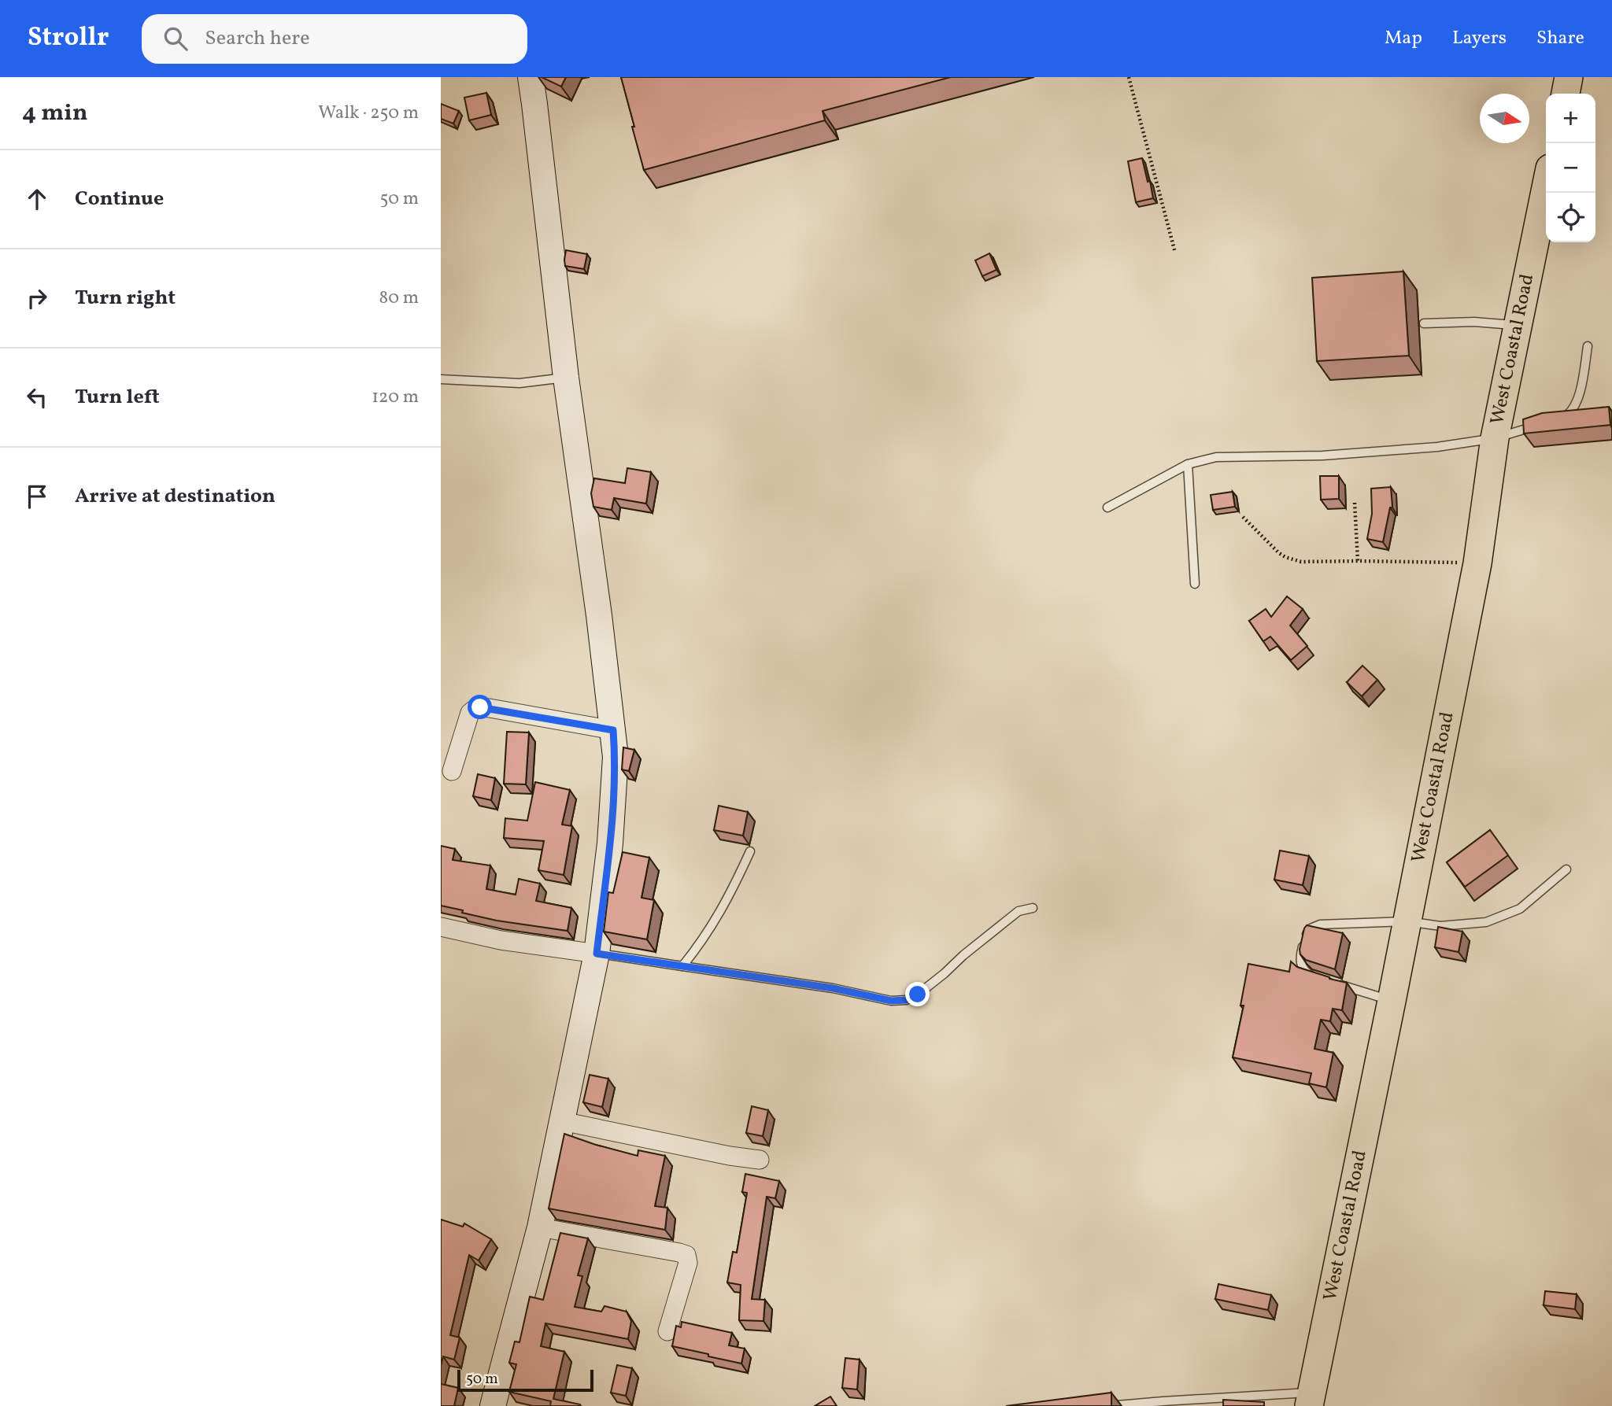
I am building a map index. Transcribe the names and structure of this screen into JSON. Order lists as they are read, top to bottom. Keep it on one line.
{"streets":{"main road":["West Coastal Road"]},"scale_bar":"50 m","north":"right","page":{"header":"Strollr","search":"Search here","nav":["Map","Layers","Share"],"heading":["4 min","Walk · 250 m"],"map_buttons":["+","−"],"list":[["Continue","50 m"],["Turn right","80 m"],["Turn left","120 m"],"Arrive at destination"],"scale":"50 m"}}
